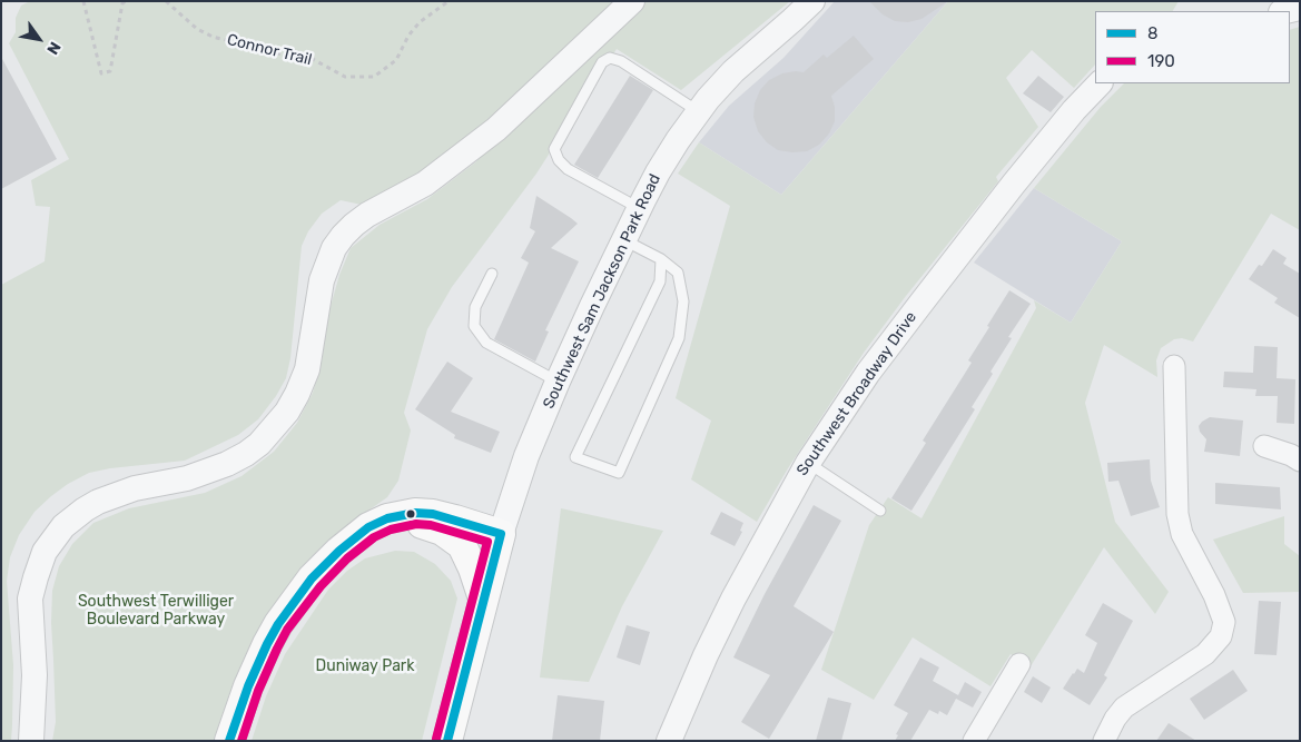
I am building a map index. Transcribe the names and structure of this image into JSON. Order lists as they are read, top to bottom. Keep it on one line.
{"streets":{"street":["Southwest Sam Jackson Park Road","Southwest Broadway Drive"],"path":["Connor Trail"]},"parks":["Southwest Terwilliger Boulevard Parkway","Duniway Park"],"lines":["transit line 8","transit line 190"],"legend":["8","190"],"north":"bottom right"}
